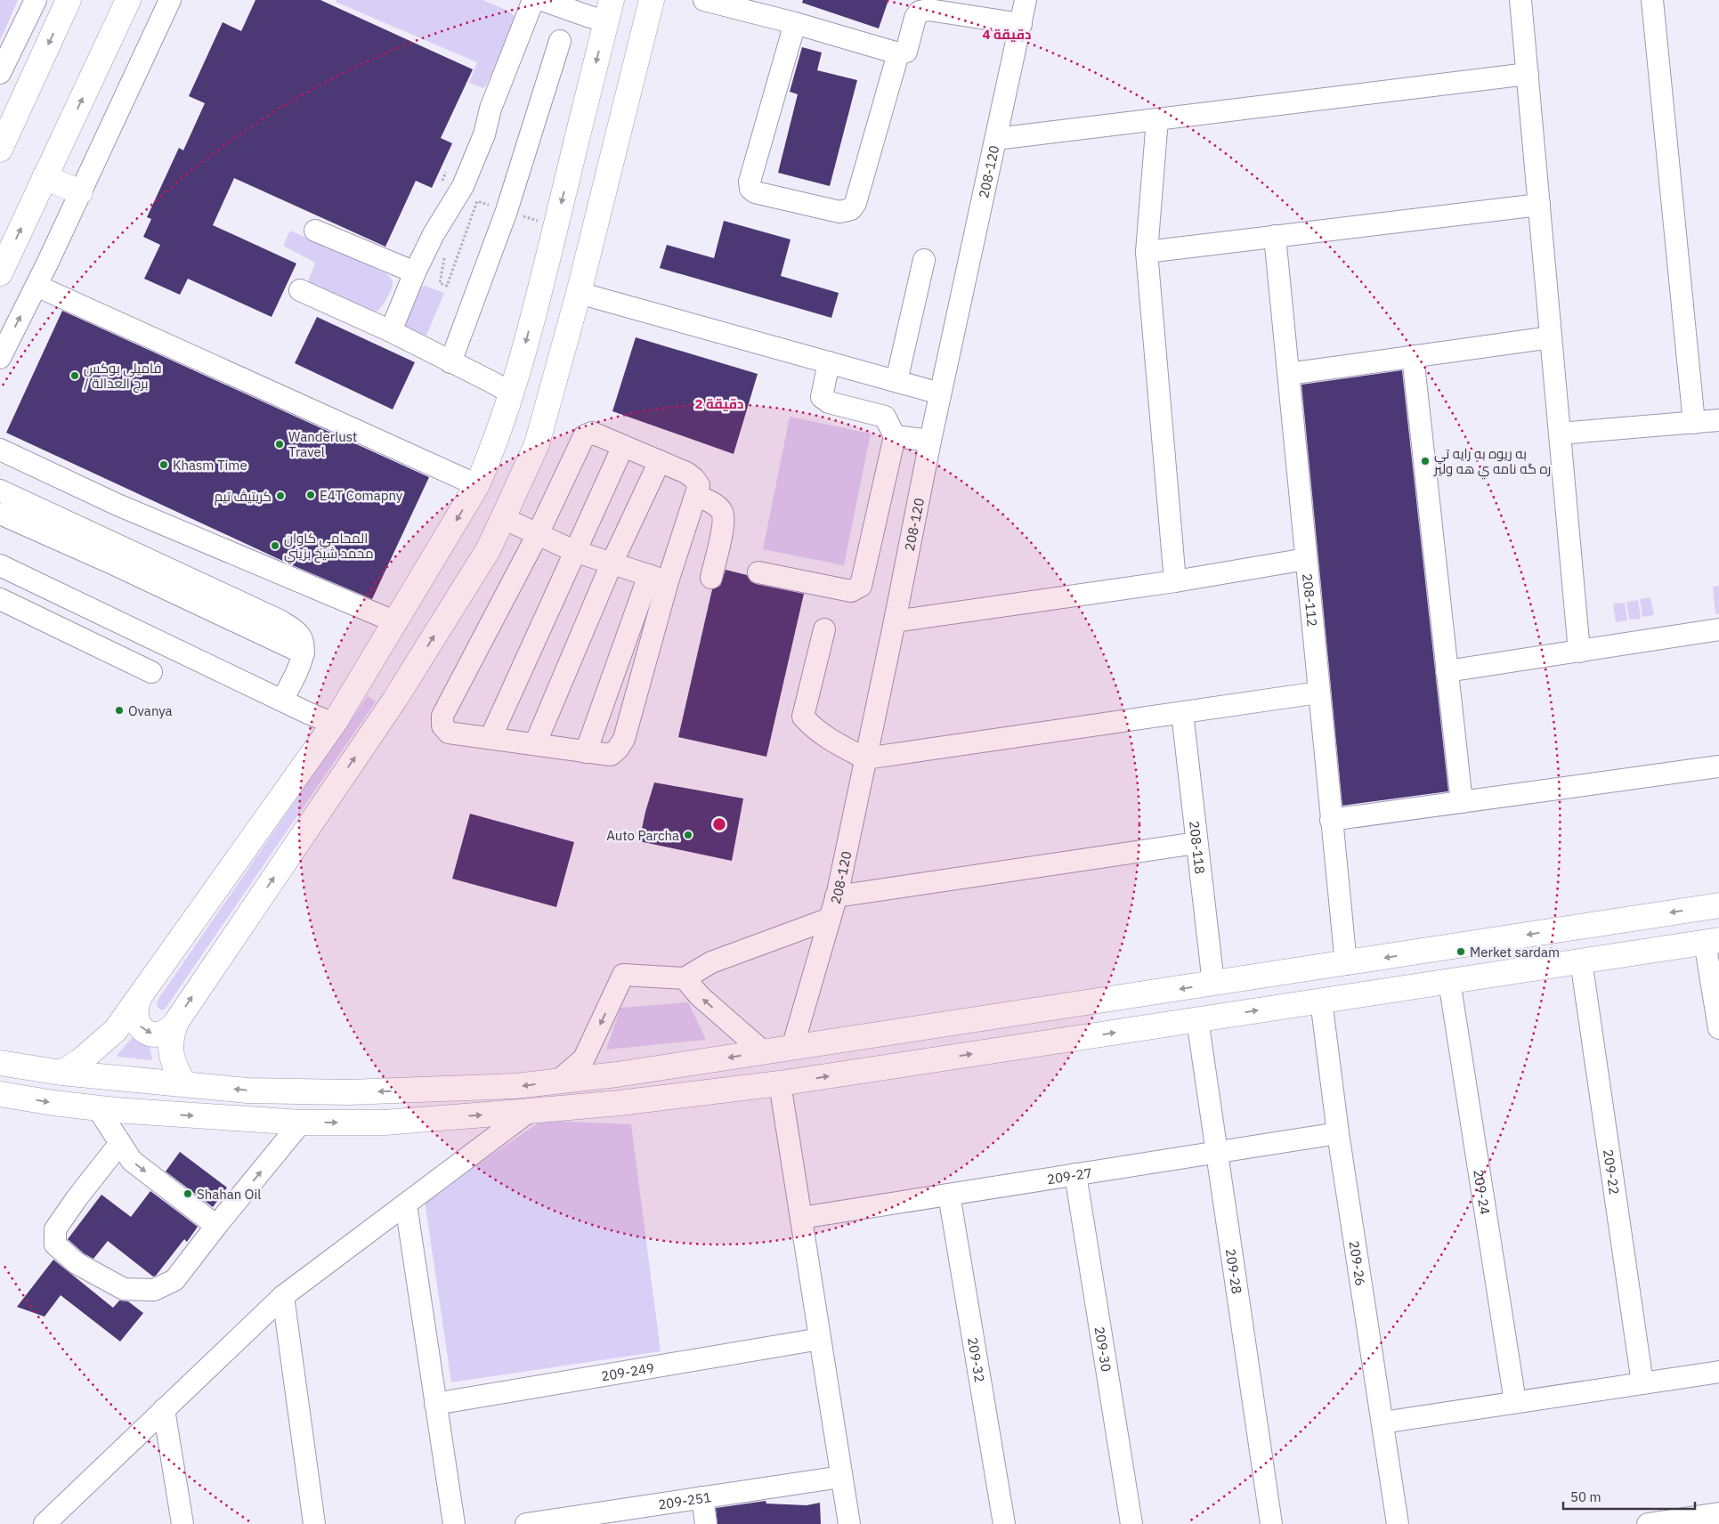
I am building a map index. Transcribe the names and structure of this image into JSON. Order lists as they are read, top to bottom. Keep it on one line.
{"streets":{"street":["208-120","208-112","208-118","209-22","209-27","209-24","209-26","209-28","209-30","209-32","209-249","209-251"]},"crossings":[["209-27","209-26"],["209-27","209-28"],["209-27","209-30"],["209-27","209-32"]],"places":["فاميلي بوكس / برج العدالة","Wanderlust Travel","به ريوه به رايه تي ره گه نامه ي هه ولير","Khasm Time","E4T Comapny","کریتیڤ تیم","المحامي كاوان محمد شيخ بزيني","Ovanya","Auto Parcha","Merket sardam","Shahan Oil"],"scale_bar":"50 m","rings":["4 دقيقة","2 دقيقة"]}
